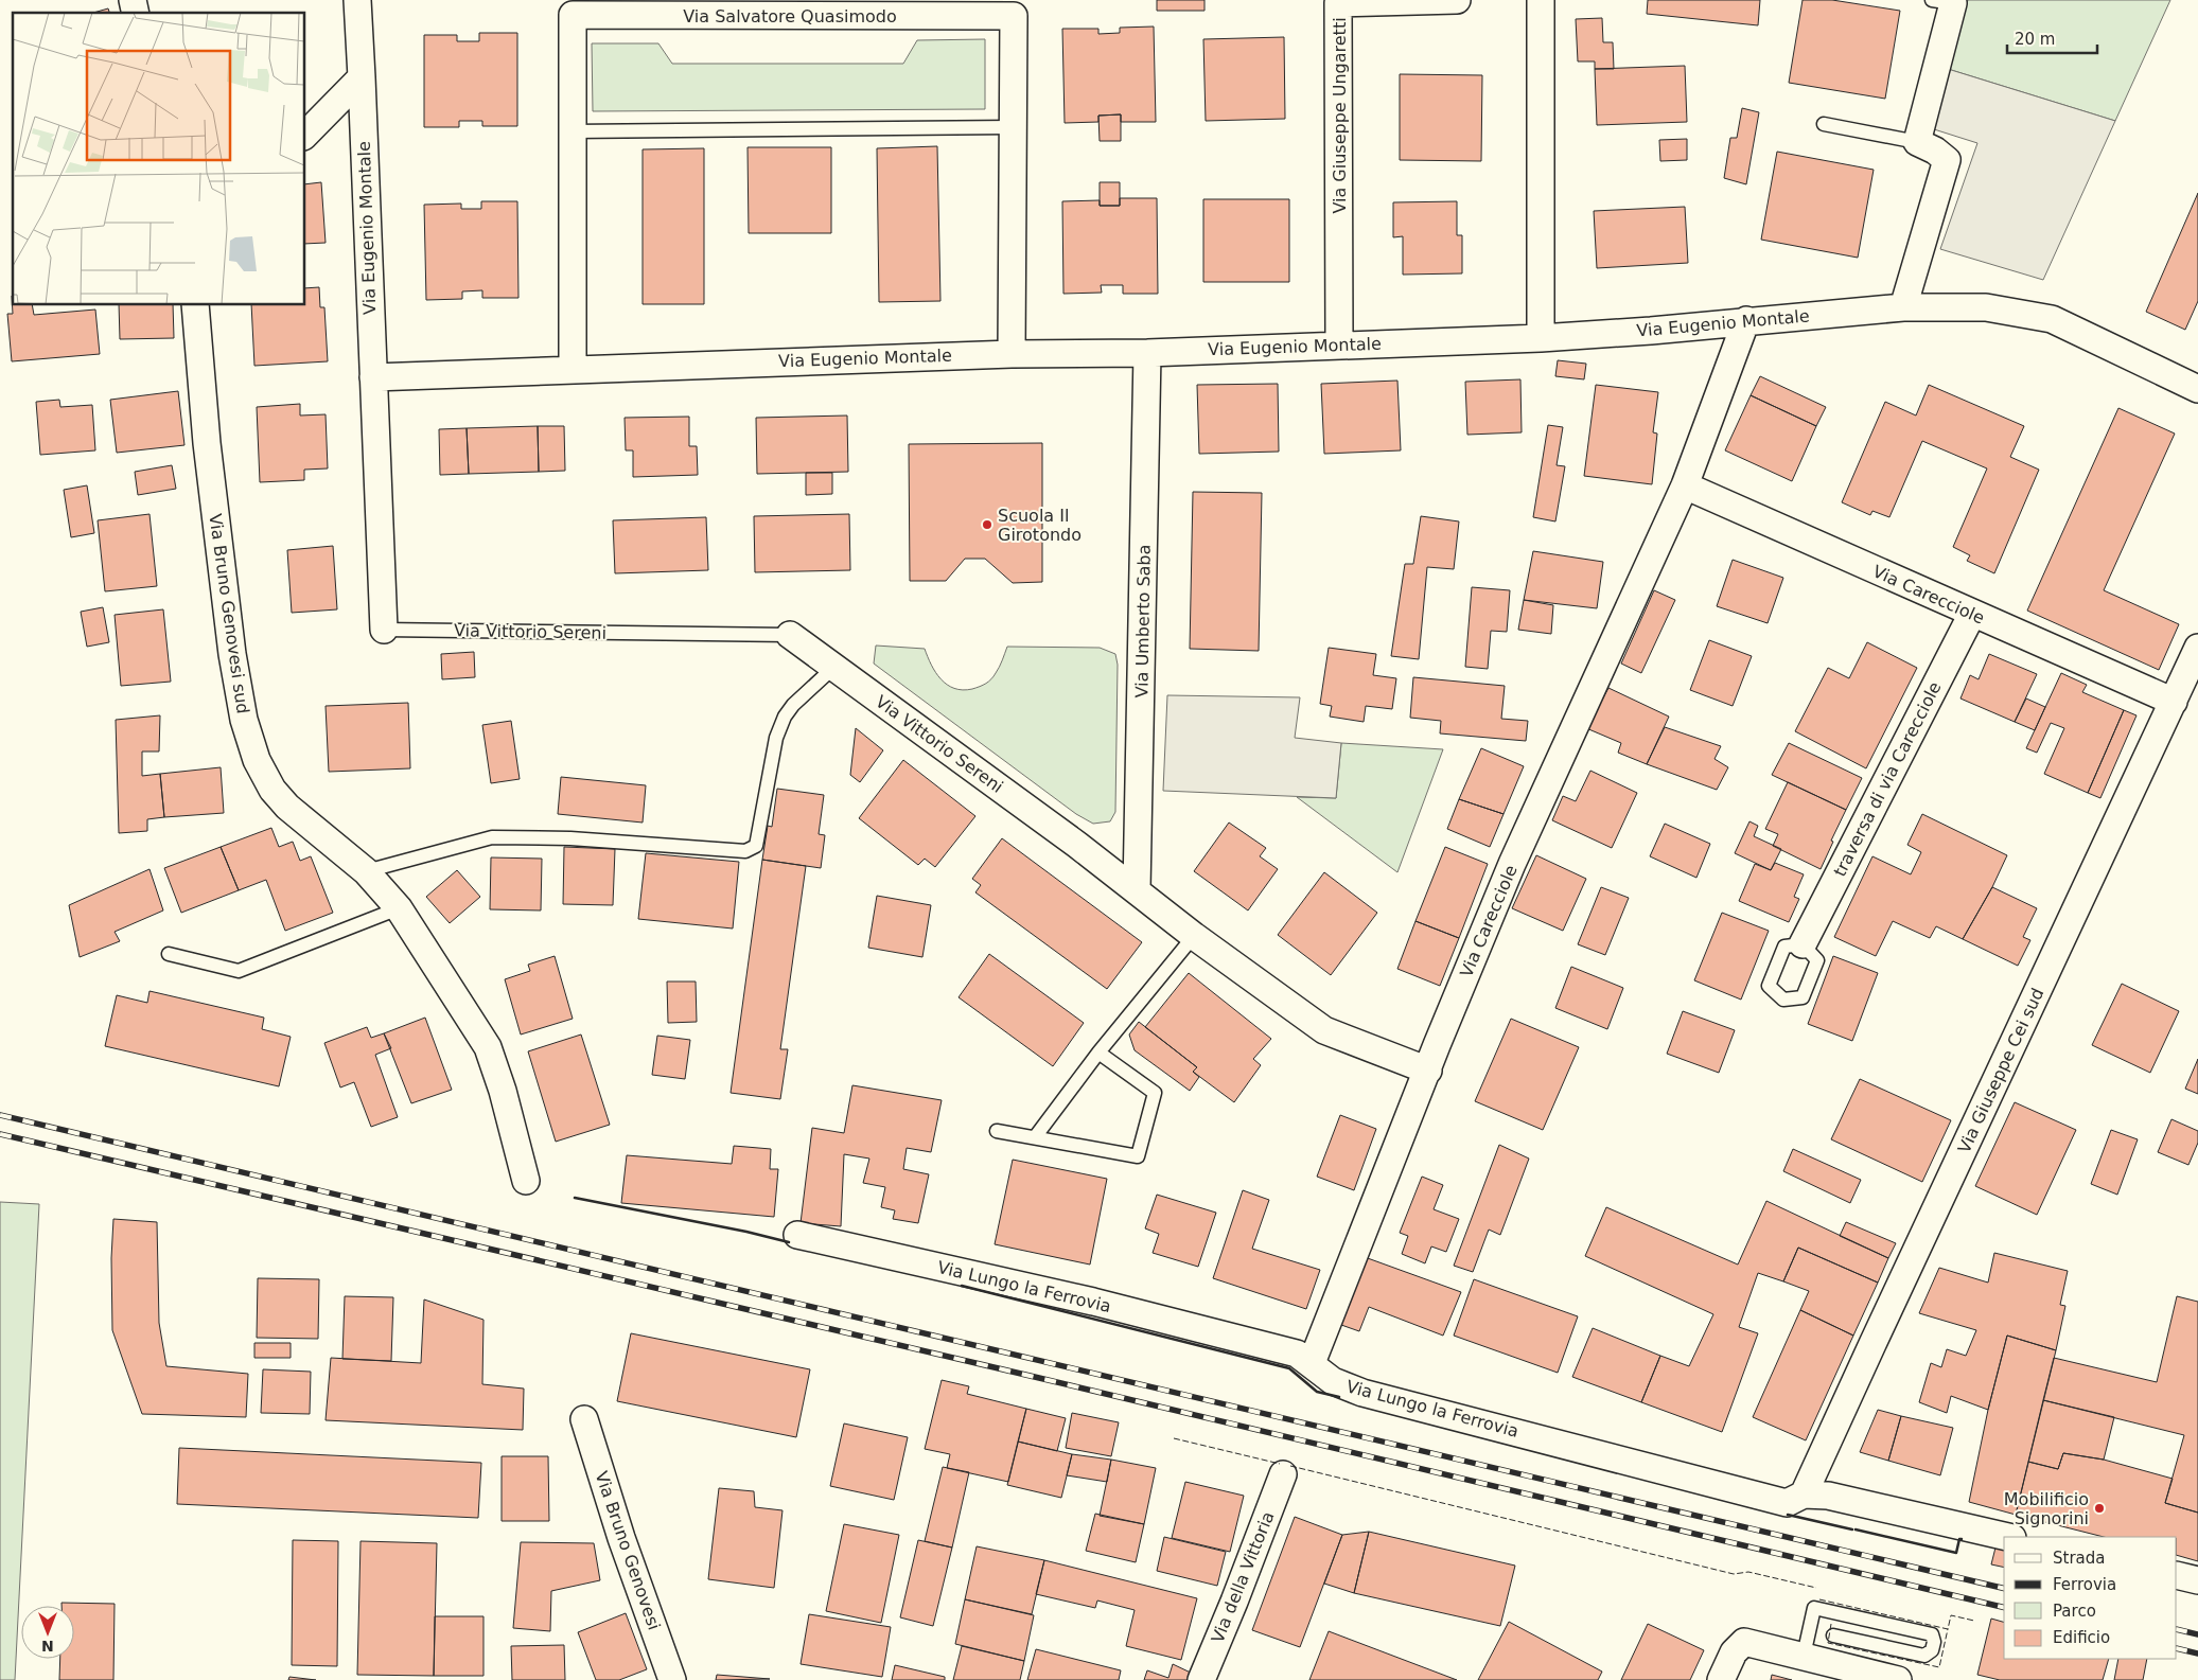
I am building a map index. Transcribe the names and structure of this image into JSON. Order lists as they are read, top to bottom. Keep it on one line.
{"streets":{"street":["Via Salvatore Quasimodo","Via Giuseppe Ungaretti","Via Eugenio Montale","Via Carecciole","Via Bruno Genovesi sud","Via Umberto Saba","Via Vittorio Sereni","traversa di via Carecciole","Via Giuseppe Cei sud","Via Lungo la Ferrovia","Via Bruno Genovesi","Via della Vittoria"]},"crossings":[["Via Salvatore Quasimodo","Via Eugenio Montale"],["Via Giuseppe Ungaretti","Via Eugenio Montale"],["Via Eugenio Montale","Via Carecciole"],["Via Eugenio Montale","Via Umberto Saba"],["Via Eugenio Montale","Via Vittorio Sereni"],["Via Carecciole","Via Vittorio Sereni"],["Via Carecciole","traversa di via Carecciole"],["Via Carecciole","Via Giuseppe Cei sud"],["Via Carecciole","Via Lungo la Ferrovia"],["Via Umberto Saba","Via Vittorio Sereni"],["Via Giuseppe Cei sud","Via Lungo la Ferrovia"]],"places":["Scuola Il Girotondo","Mobilificio Signorini"],"legend":["Strada","Ferrovia","Parco","Edificio"],"scale_bar":"20 m","north":"bottom"}
